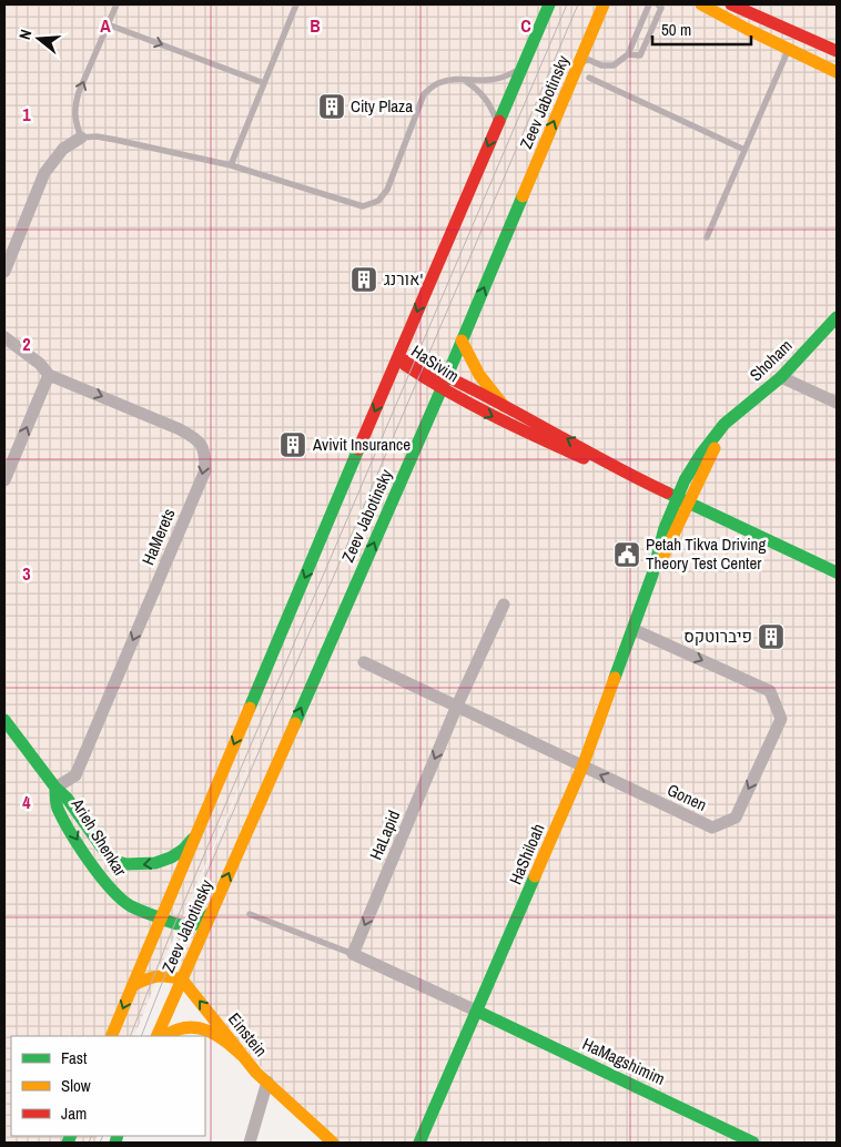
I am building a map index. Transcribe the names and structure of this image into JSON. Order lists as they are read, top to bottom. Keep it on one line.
{"streets":{"street":["Zeev Jabotinsky","Shoham","HaSivim","HaMerets","Gonen","HaLapid","Arieh Shenkar","HaShiloah","Einstein","HaMagshimim"]},"crossings":[["Zeev Jabotinsky","HaSivim"],["Zeev Jabotinsky","Arieh Shenkar"],["Zeev Jabotinsky","Einstein"],["Shoham","HaSivim"],["Shoham","HaShiloah"],["HaSivim","HaShiloah"],["HaMerets","Arieh Shenkar"],["Gonen","HaLapid"],["Gonen","HaShiloah"],["HaShiloah","HaMagshimim"]],"one_way":["HaLapid","Einstein"],"places":{"building":["City Plaza","אורנג'","Avivit Insurance","פיברוטקס"],"public building":["Petah Tikva Driving Theory Test Center"]},"legend":["Fast","Slow","Jam"],"scale_bar":"50 m","north":"left","grid":{"columns":["A","B","C"],"rows":["1","2","3","4"]}}
